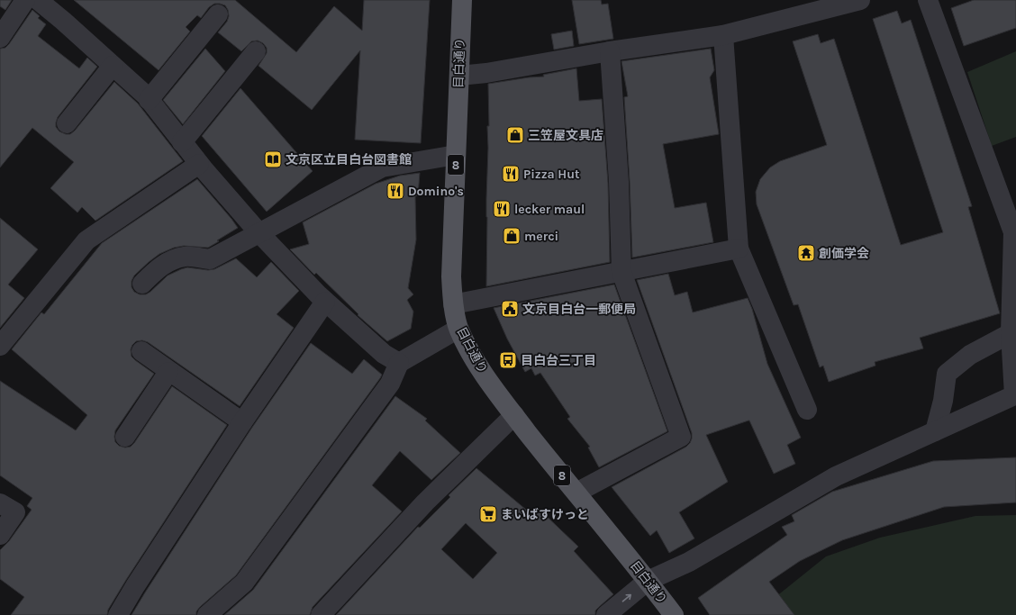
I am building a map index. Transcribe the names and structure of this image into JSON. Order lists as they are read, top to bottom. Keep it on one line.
{"streets":{"main road":["目白通り","8"]},"places":{"shop":["三笠屋文具店","merci"],"library":["文京区立目白台図書館"],"restaurant":["Pizza Hut","Domino's","lecker maul"],"temple":["創価学会"],"public building":["文京目白台一郵便局"],"bus stop":["目白台三丁目"],"supermarket":["まいばすけっと"]}}
